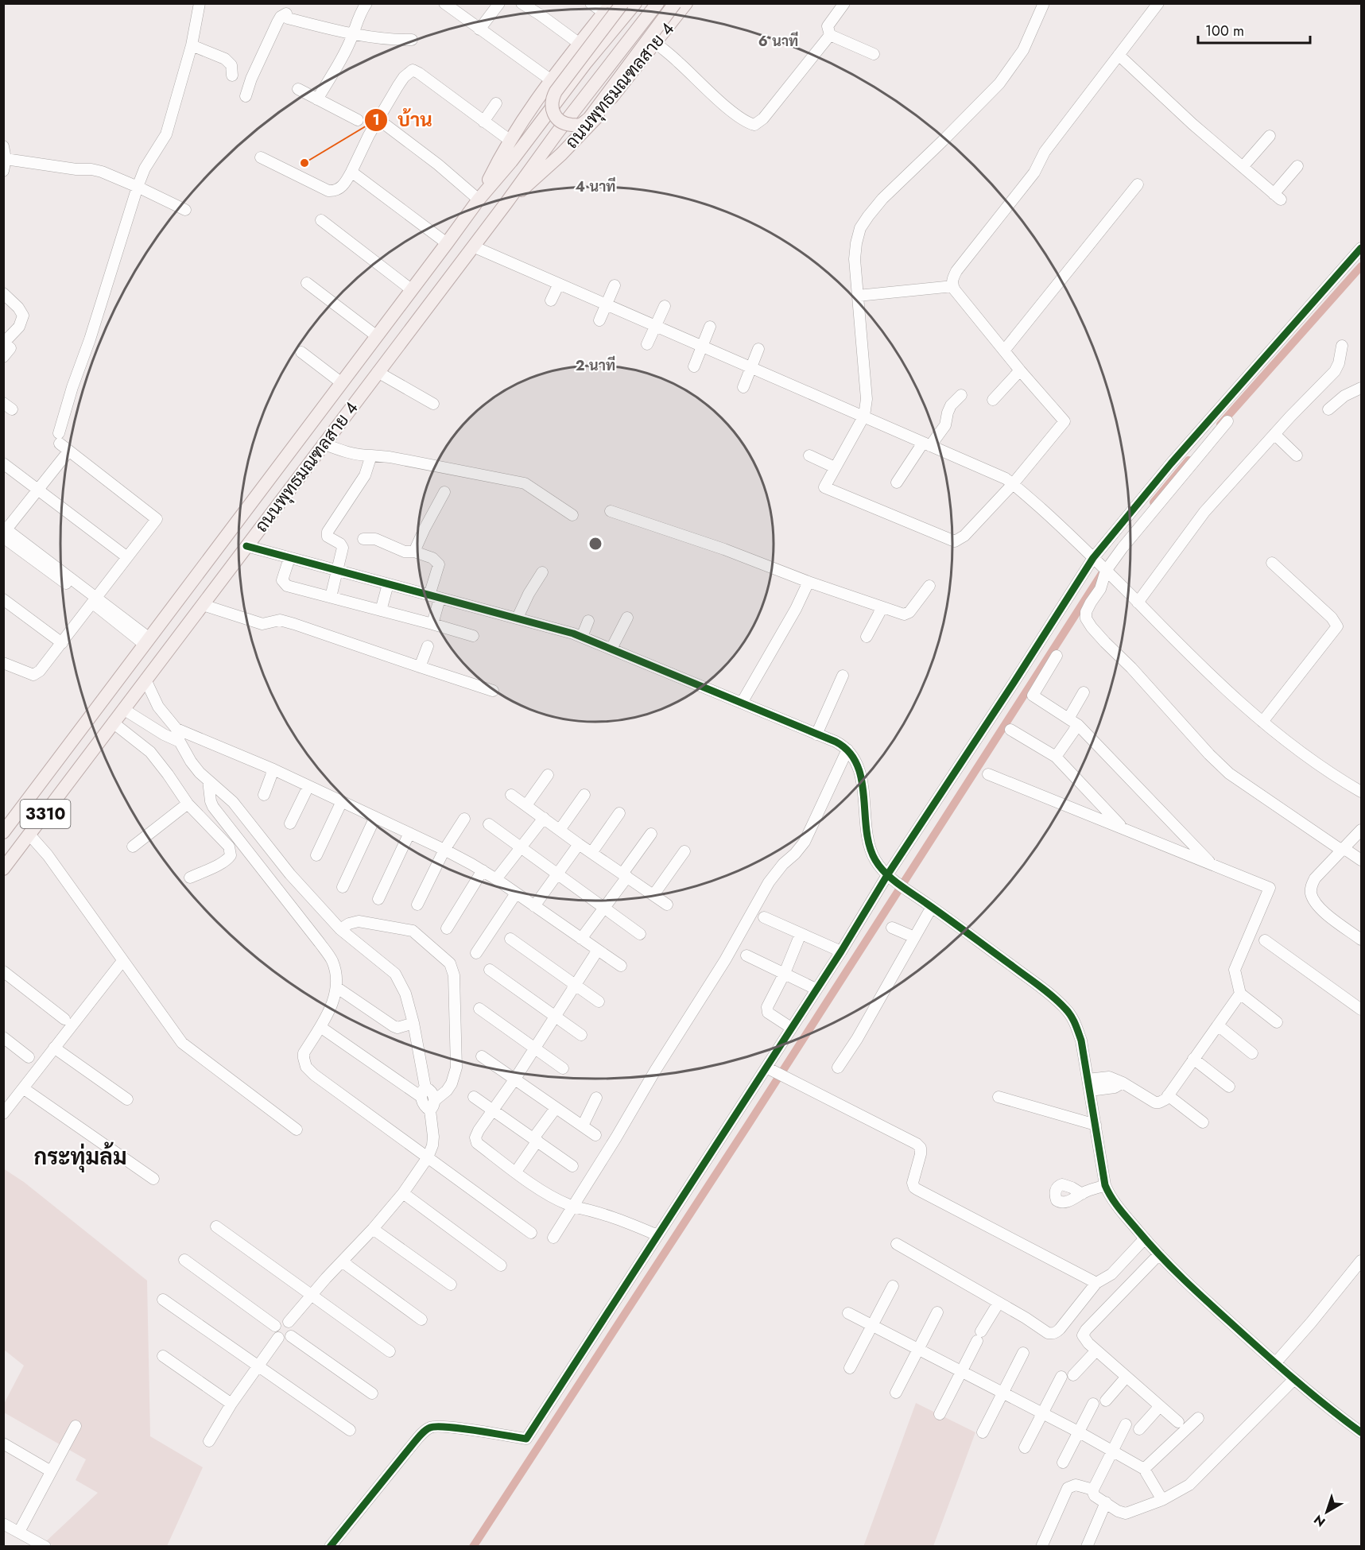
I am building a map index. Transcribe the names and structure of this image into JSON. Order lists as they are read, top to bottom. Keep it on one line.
{"streets":{"main road":["ถนนพุทธมณฑลสาย 4","3310"]},"districts":["กระทุ่มล้ม"],"places":["บ้าน"],"scale_bar":"100 m","north":"bottom left","rings":["6 นาที","4 นาที","2 นาที"]}
